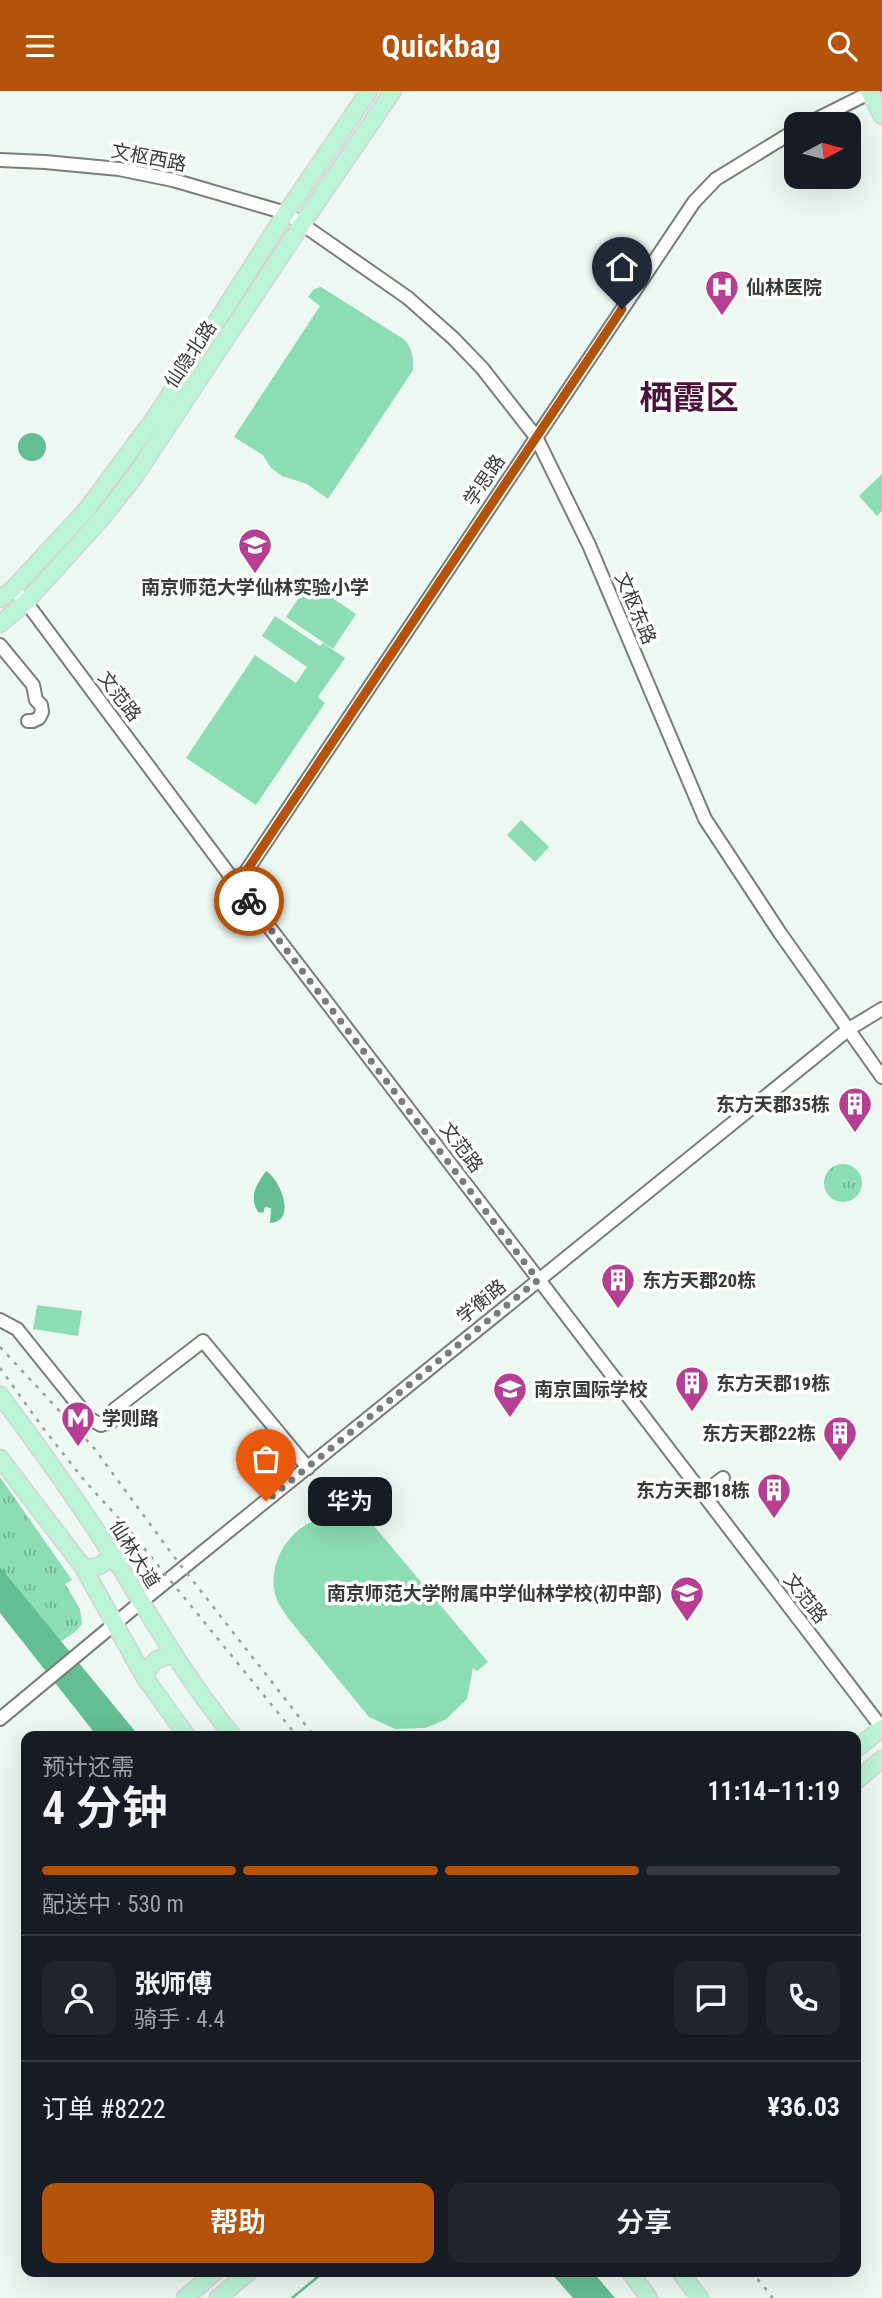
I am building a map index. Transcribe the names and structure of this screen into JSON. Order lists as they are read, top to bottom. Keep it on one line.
{"streets":{"main road":["仙隐北路","仙林大道"],"street":["文枢西路","学思路","文枢东路","文范路","学衡路"]},"crossings":[["文枢西路","仙隐北路"],["文枢西路","文枢东路"],["仙隐北路","文枢东路"],["仙隐北路","文范路"],["学思路","文枢东路"],["学思路","文范路"],["文枢东路","学衡路"],["文范路","学衡路"],["学衡路","仙林大道"]],"districts":["栖霞区"],"places":{"hospital":["仙林医院"],"school or university":["南京师范大学仙林实验小学","南京国际学校","南京师范大学附属中学仙林学校(初中部)"],"building":["东方天郡35栋","东方天郡20栋","东方天郡19栋","东方天郡22栋","东方天郡18栋"],"metro station":["学则路"],"other":["华为"]},"north":"right","page":{"header":"Quickbag","bubble":"华为","heading":["4 分钟","预计还需","11:14–11:19"],"panel":["张师傅","骑手 · 4.4","订单 #8222","¥36.03"],"bar":"配送中 · 530 m","buttons":["帮助","分享"]}}
